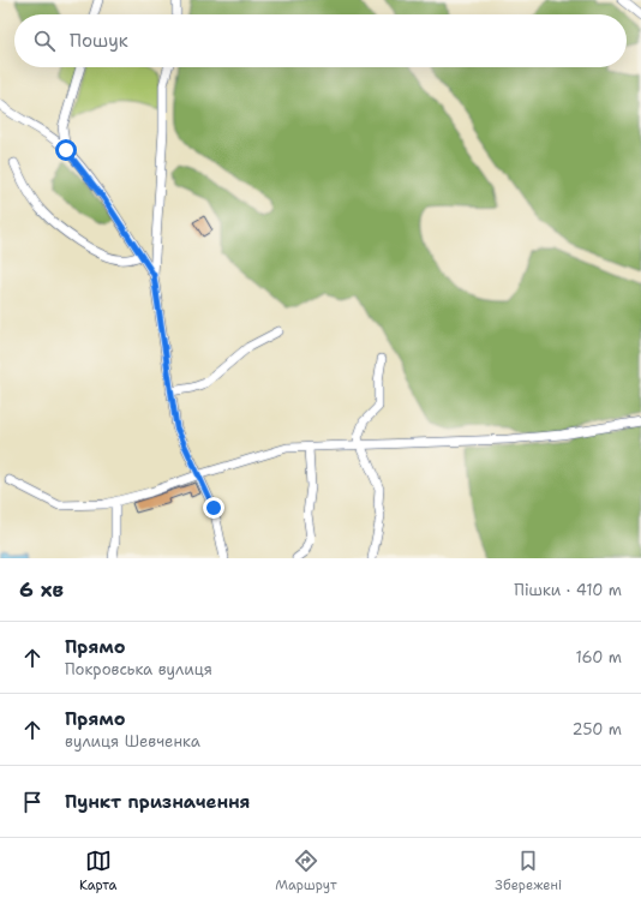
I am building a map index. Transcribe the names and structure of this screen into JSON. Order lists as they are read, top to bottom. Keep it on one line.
{"page":{"search":"Пошук","heading":["6 хв","Пішки · 410 m"],"list":[["Прямо","Покровська вулиця","160 m"],["Прямо","вулиця Шевченка","250 m"],"Пункт призначення"],"nav":["Карта","Маршрут","Збережені"]}}
